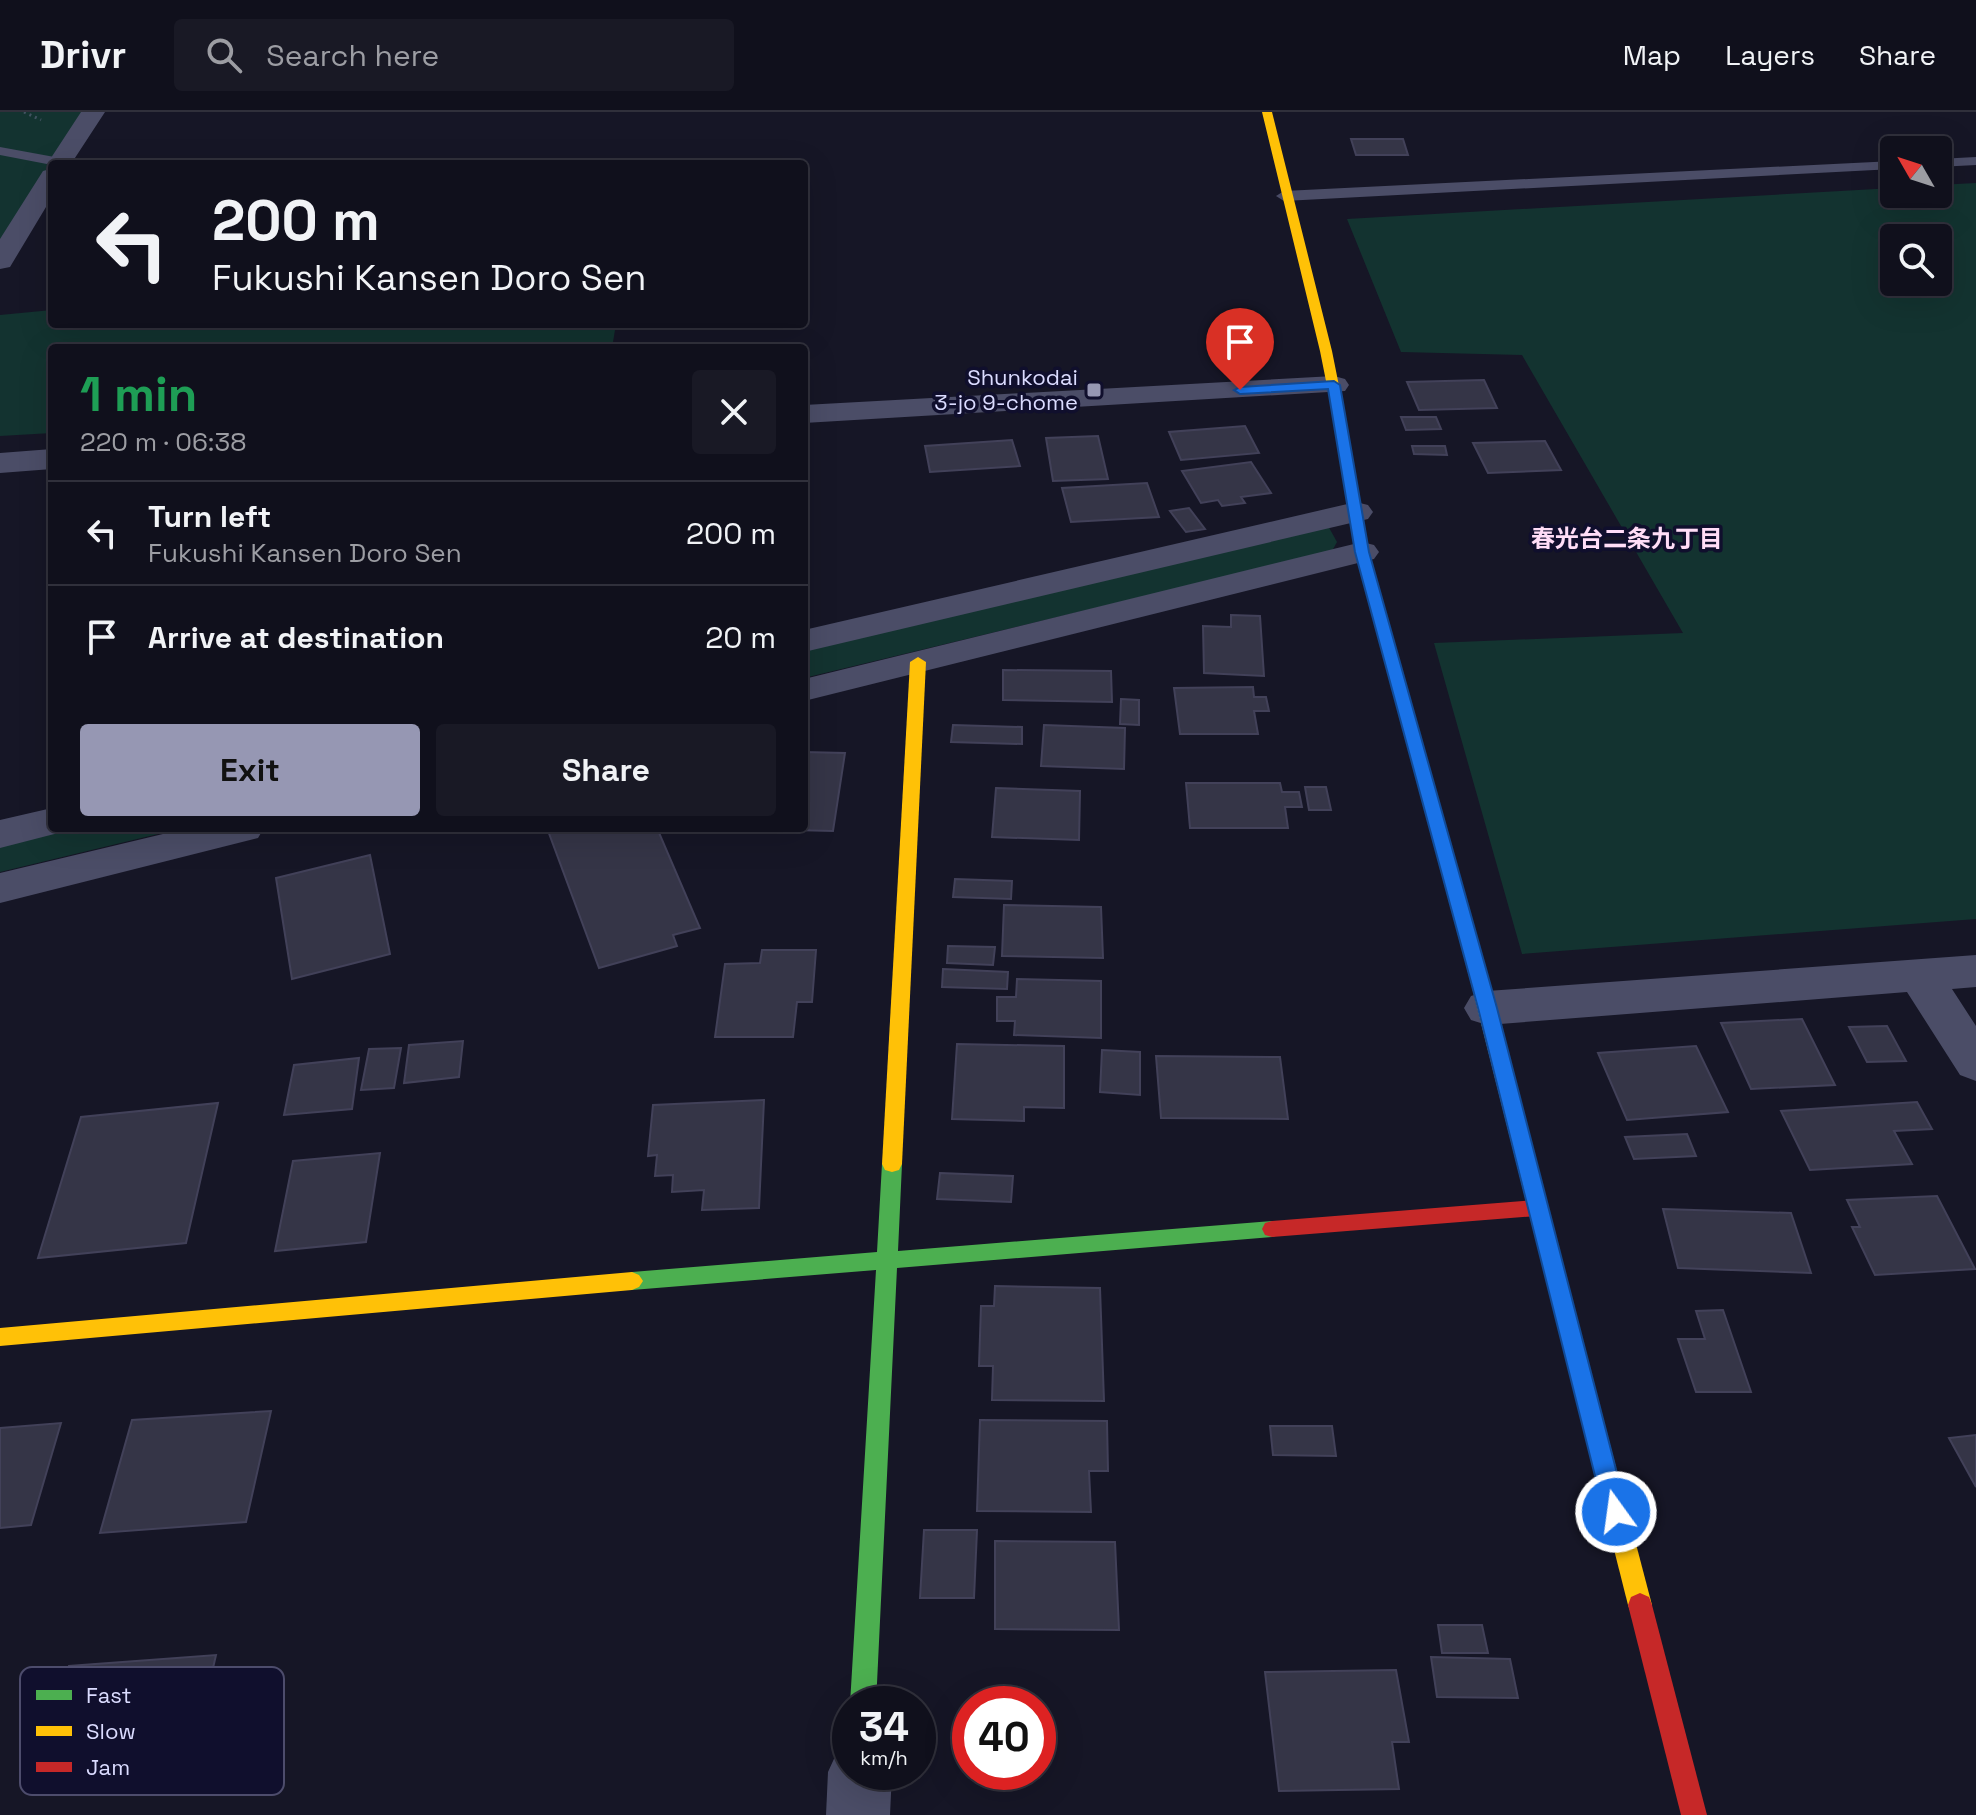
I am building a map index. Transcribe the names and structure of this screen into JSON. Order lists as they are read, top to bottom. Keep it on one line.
{"districts":["春光台二条九丁目"],"places":{"transit":["Shunkodai 3-jo 9-chome"]},"legend":["Fast","Slow","Jam"],"north":"top left","page":{"header":"Drivr","search":"Search here","nav":["Map","Layers","Share"],"turn":["200 m","Fukushi Kansen Doro Sen"],"heading":["1 min","220 m · 06:38"],"list":[{"name":"Turn left","note":"Fukushi Kansen Doro Sen","value":"200 m"},{"name":"Arrive at destination","value":"20 m"}],"buttons":["Exit","Share"],"speed":"34 km/h","limit":"40"}}
